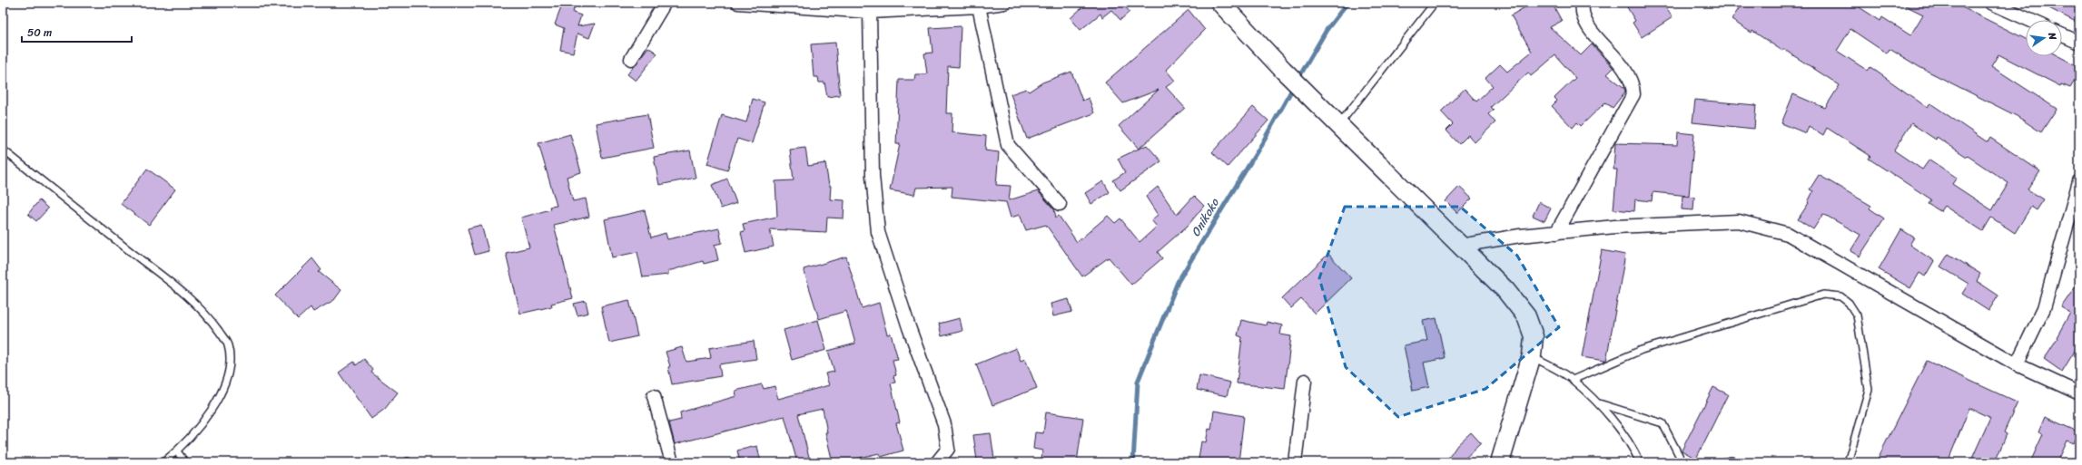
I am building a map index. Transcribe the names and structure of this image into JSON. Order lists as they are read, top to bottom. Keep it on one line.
{"water":["Onikoko"],"scale_bar":"50 m","north":"right"}
